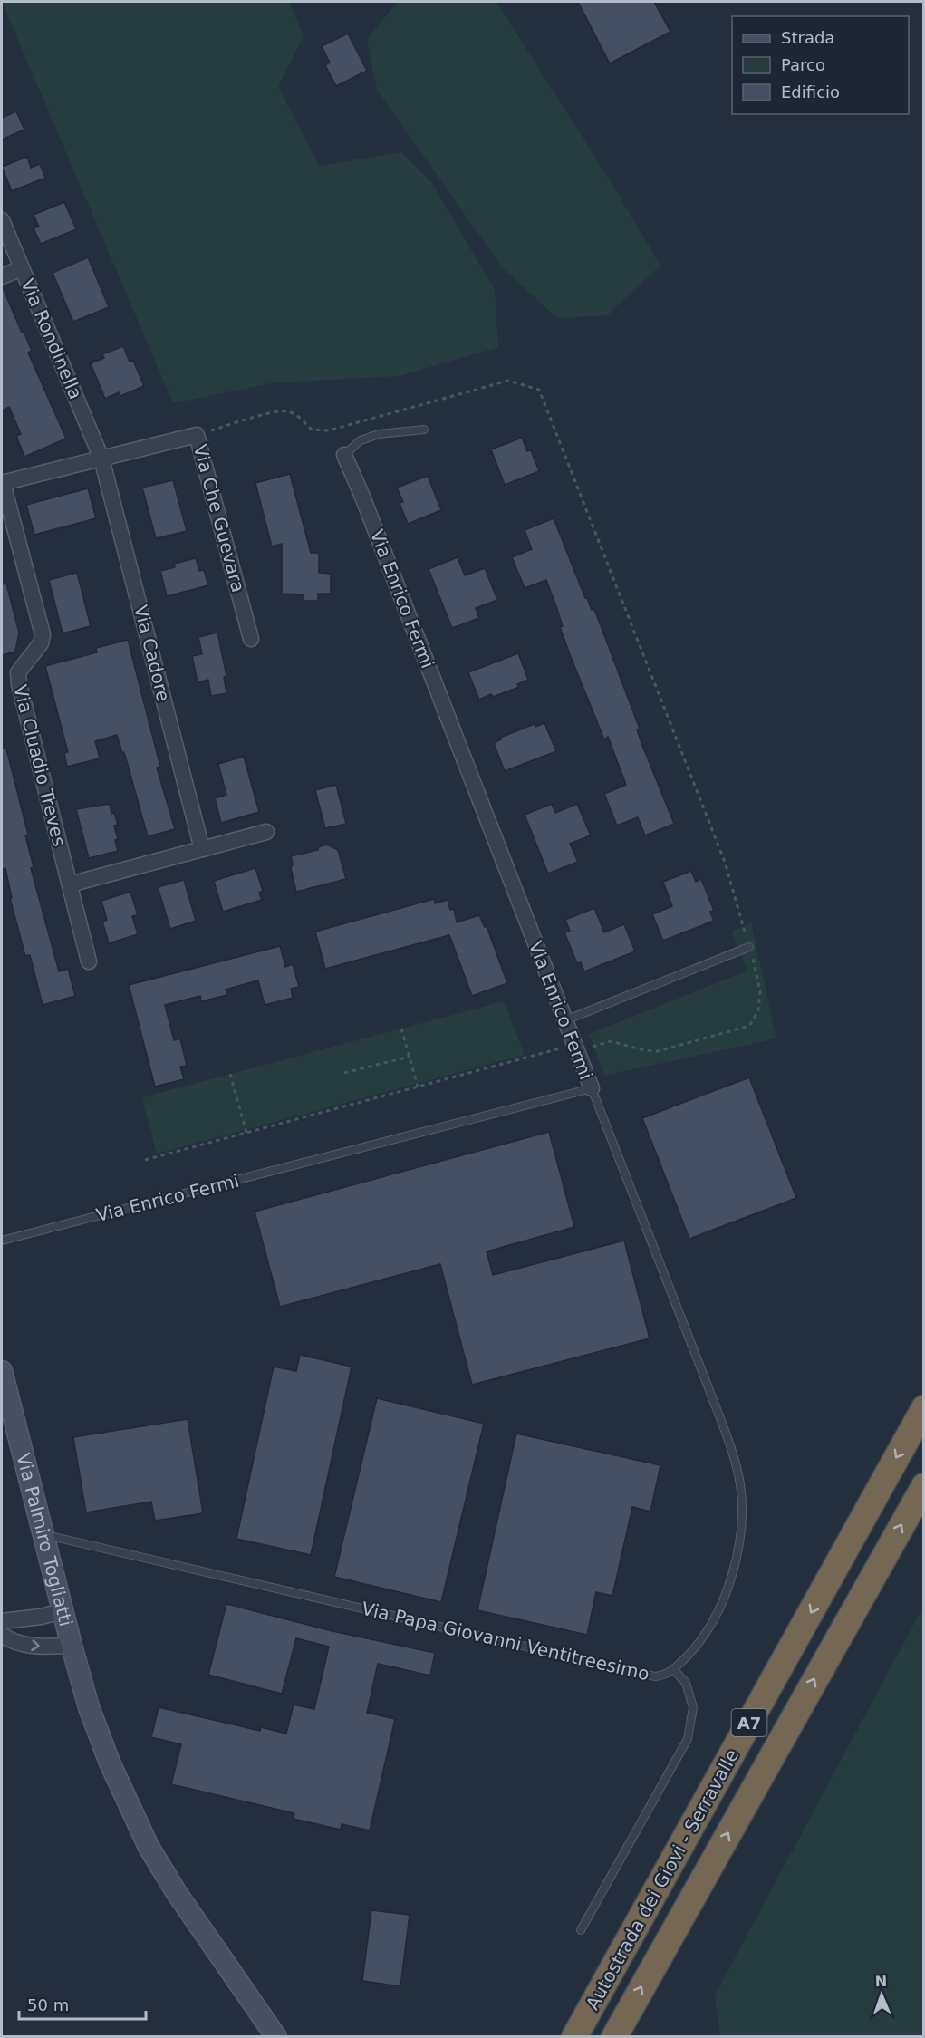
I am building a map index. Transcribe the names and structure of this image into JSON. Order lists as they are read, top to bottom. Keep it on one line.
{"streets":{"highway":["A7","Autostrada dei Giovi - Serravalle"],"street":["Via Rondinella","Via Che Guevara","Via Enrico Fermi","Via Cadore","Via Cluadio Treves","Via Palmiro Togliatti"],"lane":["Via Papa Giovanni Ventitreesimo"]},"crossings":[["Via Rondinella","Via Che Guevara"],["Via Rondinella","Via Cadore"],["Via Che Guevara","Via Cadore"],["Via Che Guevara","Via Cluadio Treves"],["Via Enrico Fermi","Via Papa Giovanni Ventitreesimo"],["Via Palmiro Togliatti","Via Papa Giovanni Ventitreesimo"]],"legend":["Strada","Parco","Edificio"],"scale_bar":"50 m","north":"top"}
